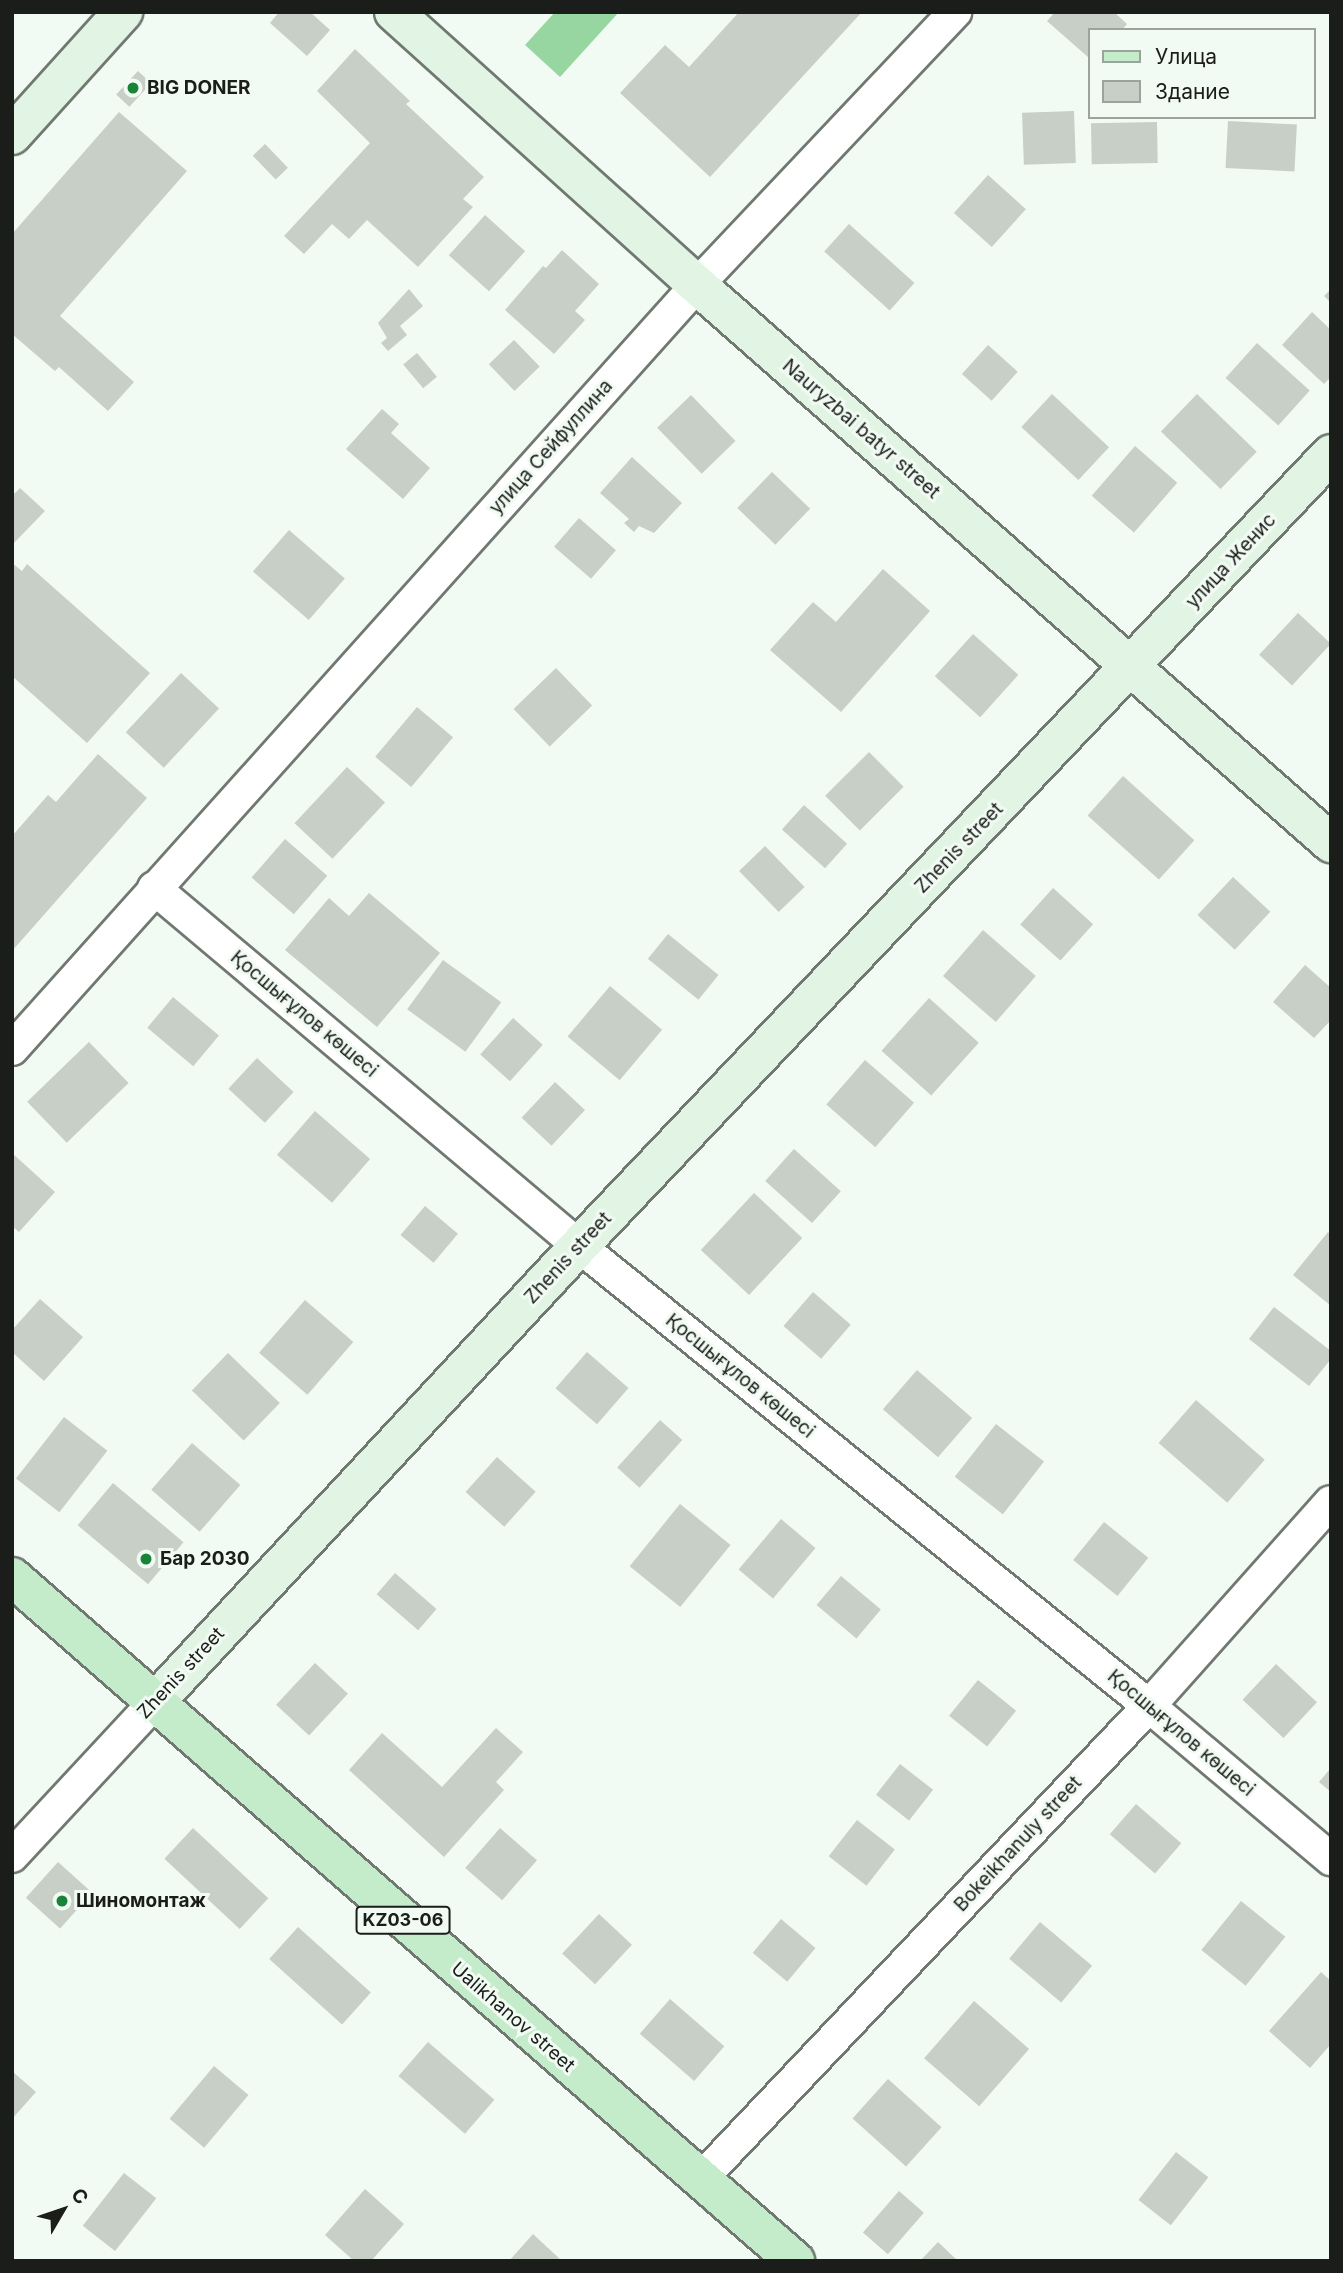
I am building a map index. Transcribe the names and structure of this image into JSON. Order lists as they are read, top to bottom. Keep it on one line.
{"streets":{"main road":["KZ03-06","Ualikhanov street"],"street":["Nauryzbai batyr street","улица Сейфуллина","улица Женис","Zhenis street","Қосшығұлов көшесі","Bokeikhanuly street"]},"crossings":[["Nauryzbai batyr street","улица Сейфуллина"],["Nauryzbai batyr street","улица Женис"],["Nauryzbai batyr street","Zhenis street"],["улица Сейфуллина","Қосшығұлов көшесі"],["улица Женис","Zhenis street"],["Zhenis street","Қосшығұлов көшесі"],["Zhenis street","Ualikhanov street"],["Қосшығұлов көшесі","Bokeikhanuly street"],["Bokeikhanuly street","Ualikhanov street"]],"places":["BIG DONER","Бар 2030","Шиномонтаж"],"legend":["Улица","Здание"],"north":"top right"}
